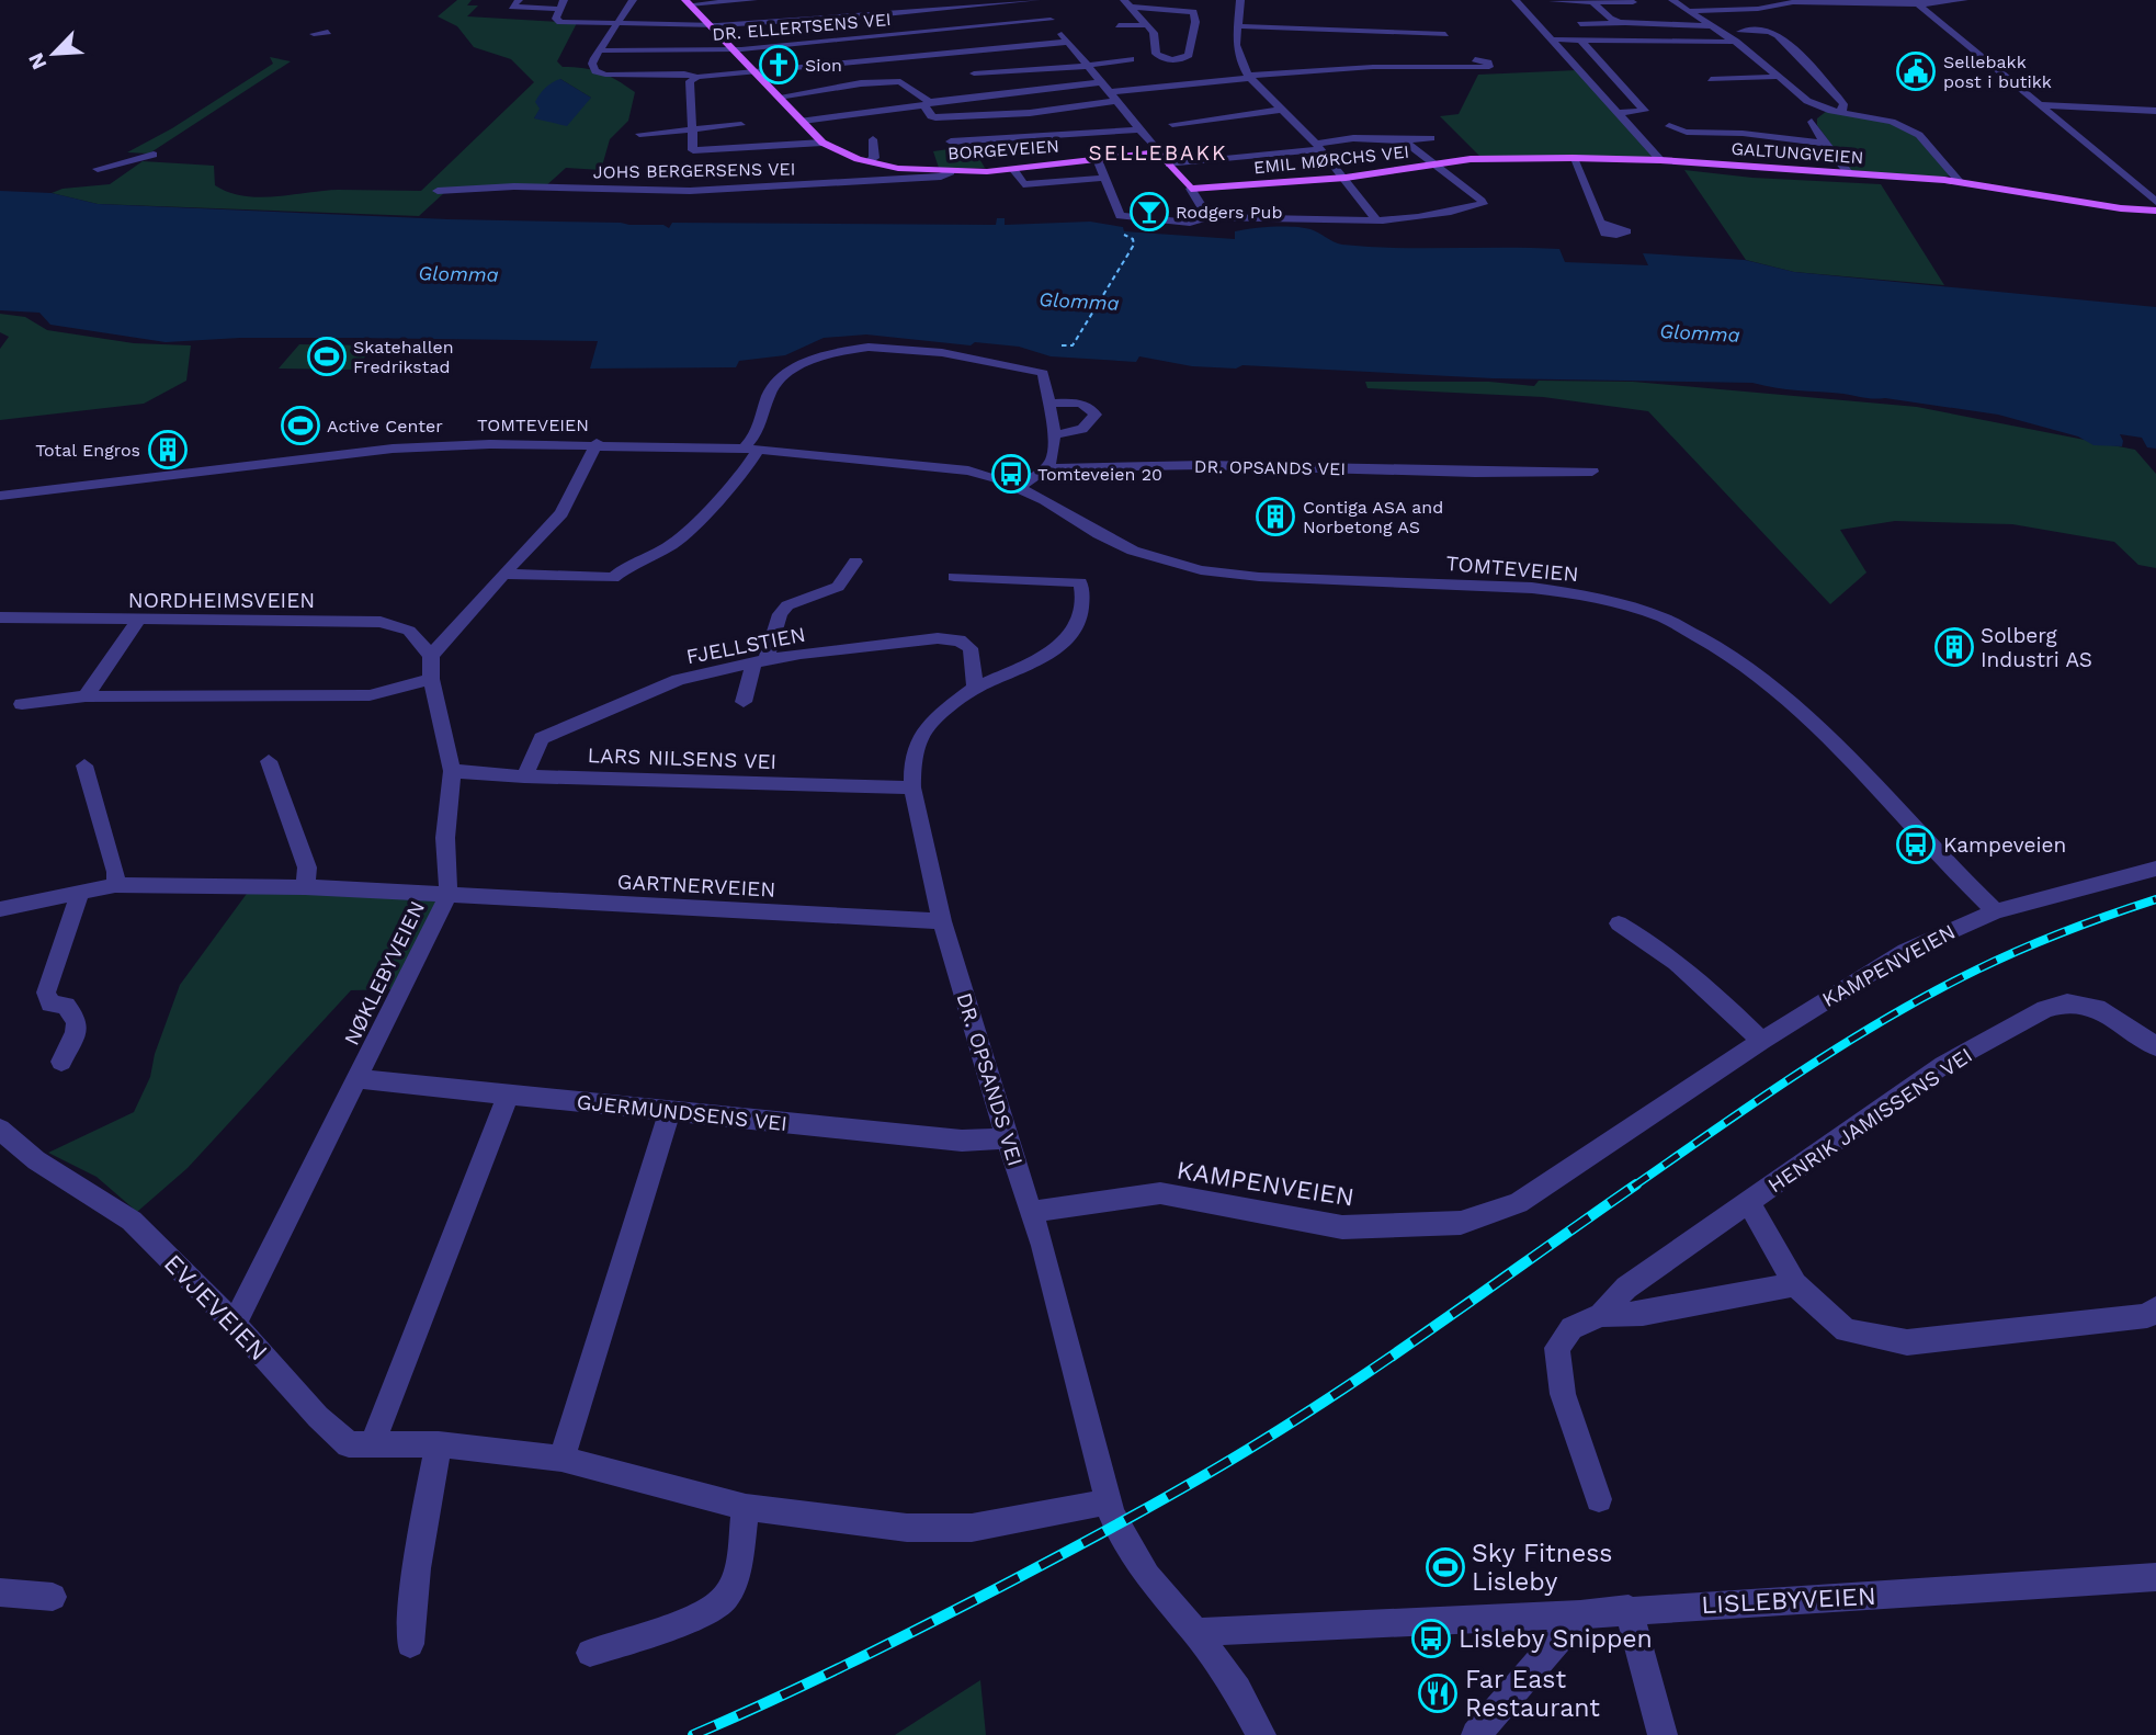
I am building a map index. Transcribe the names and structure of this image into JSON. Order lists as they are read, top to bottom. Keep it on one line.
{"streets":{"main road":["BORGEVEIEN","GALTUNGVEIEN","EMIL MØRCHS VEI"],"street":["DR. ELLERTSENS VEI","JOHS BERGERSENS VEI","TOMTEVEIEN","DR. OPSANDS VEI","NORDHEIMSVEIEN","FJELLSTIEN","LARS NILSENS VEI","GARTNERVEIEN","KAMPENVEIEN","NØKLEBYVEIEN","GJERMUNDSENS VEI","HENRIK JAMISSENS VEI","EVJEVEIEN","LISLEBYVEIEN"]},"crossings":[["DR. ELLERTSENS VEI","BORGEVEIEN"],["BORGEVEIEN","JOHS BERGERSENS VEI"],["GALTUNGVEIEN","EMIL MØRCHS VEI"],["TOMTEVEIEN","KAMPENVEIEN"],["DR. OPSANDS VEI","FJELLSTIEN"],["DR. OPSANDS VEI","LARS NILSENS VEI"],["DR. OPSANDS VEI","GARTNERVEIEN"],["DR. OPSANDS VEI","KAMPENVEIEN"],["DR. OPSANDS VEI","GJERMUNDSENS VEI"],["DR. OPSANDS VEI","EVJEVEIEN"],["DR. OPSANDS VEI","LISLEBYVEIEN"],["NORDHEIMSVEIEN","NØKLEBYVEIEN"],["FJELLSTIEN","LARS NILSENS VEI"],["LARS NILSENS VEI","NØKLEBYVEIEN"],["GARTNERVEIEN","NØKLEBYVEIEN"],["NØKLEBYVEIEN","GJERMUNDSENS VEI"],["NØKLEBYVEIEN","EVJEVEIEN"]],"districts":["SELLEBAKK"],"water":["Glomma"],"places":{"church":["Sion"],"public building":["Sellebakk post i butikk"],"bar":["Rodgers Pub"],"sports":["Skatehallen Fredrikstad","Active Center","Sky Fitness Lisleby"],"building":["Total Engros","Contiga ASA and Norbetong AS","Solberg Industri AS"],"bus stop":["Tomteveien 20","Kampeveien","Lisleby Snippen"],"restaurant":["Far East Restaurant"]},"north":"bottom left"}
